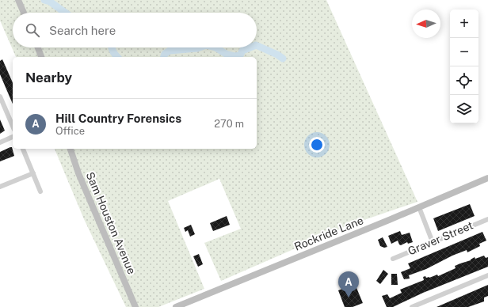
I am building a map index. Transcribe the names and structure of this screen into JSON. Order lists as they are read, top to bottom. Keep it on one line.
{"streets":{"street":["Sam Houston Avenue","Rockride Lane","Graver Street"]},"north":"left","page":{"map_buttons":["+","−"],"search":"Search here","heading":"Nearby","list":[{"mark":"A","name":"Hill Country Forensics","note":"Office","value":"270 m"}],"pins":"A"}}
